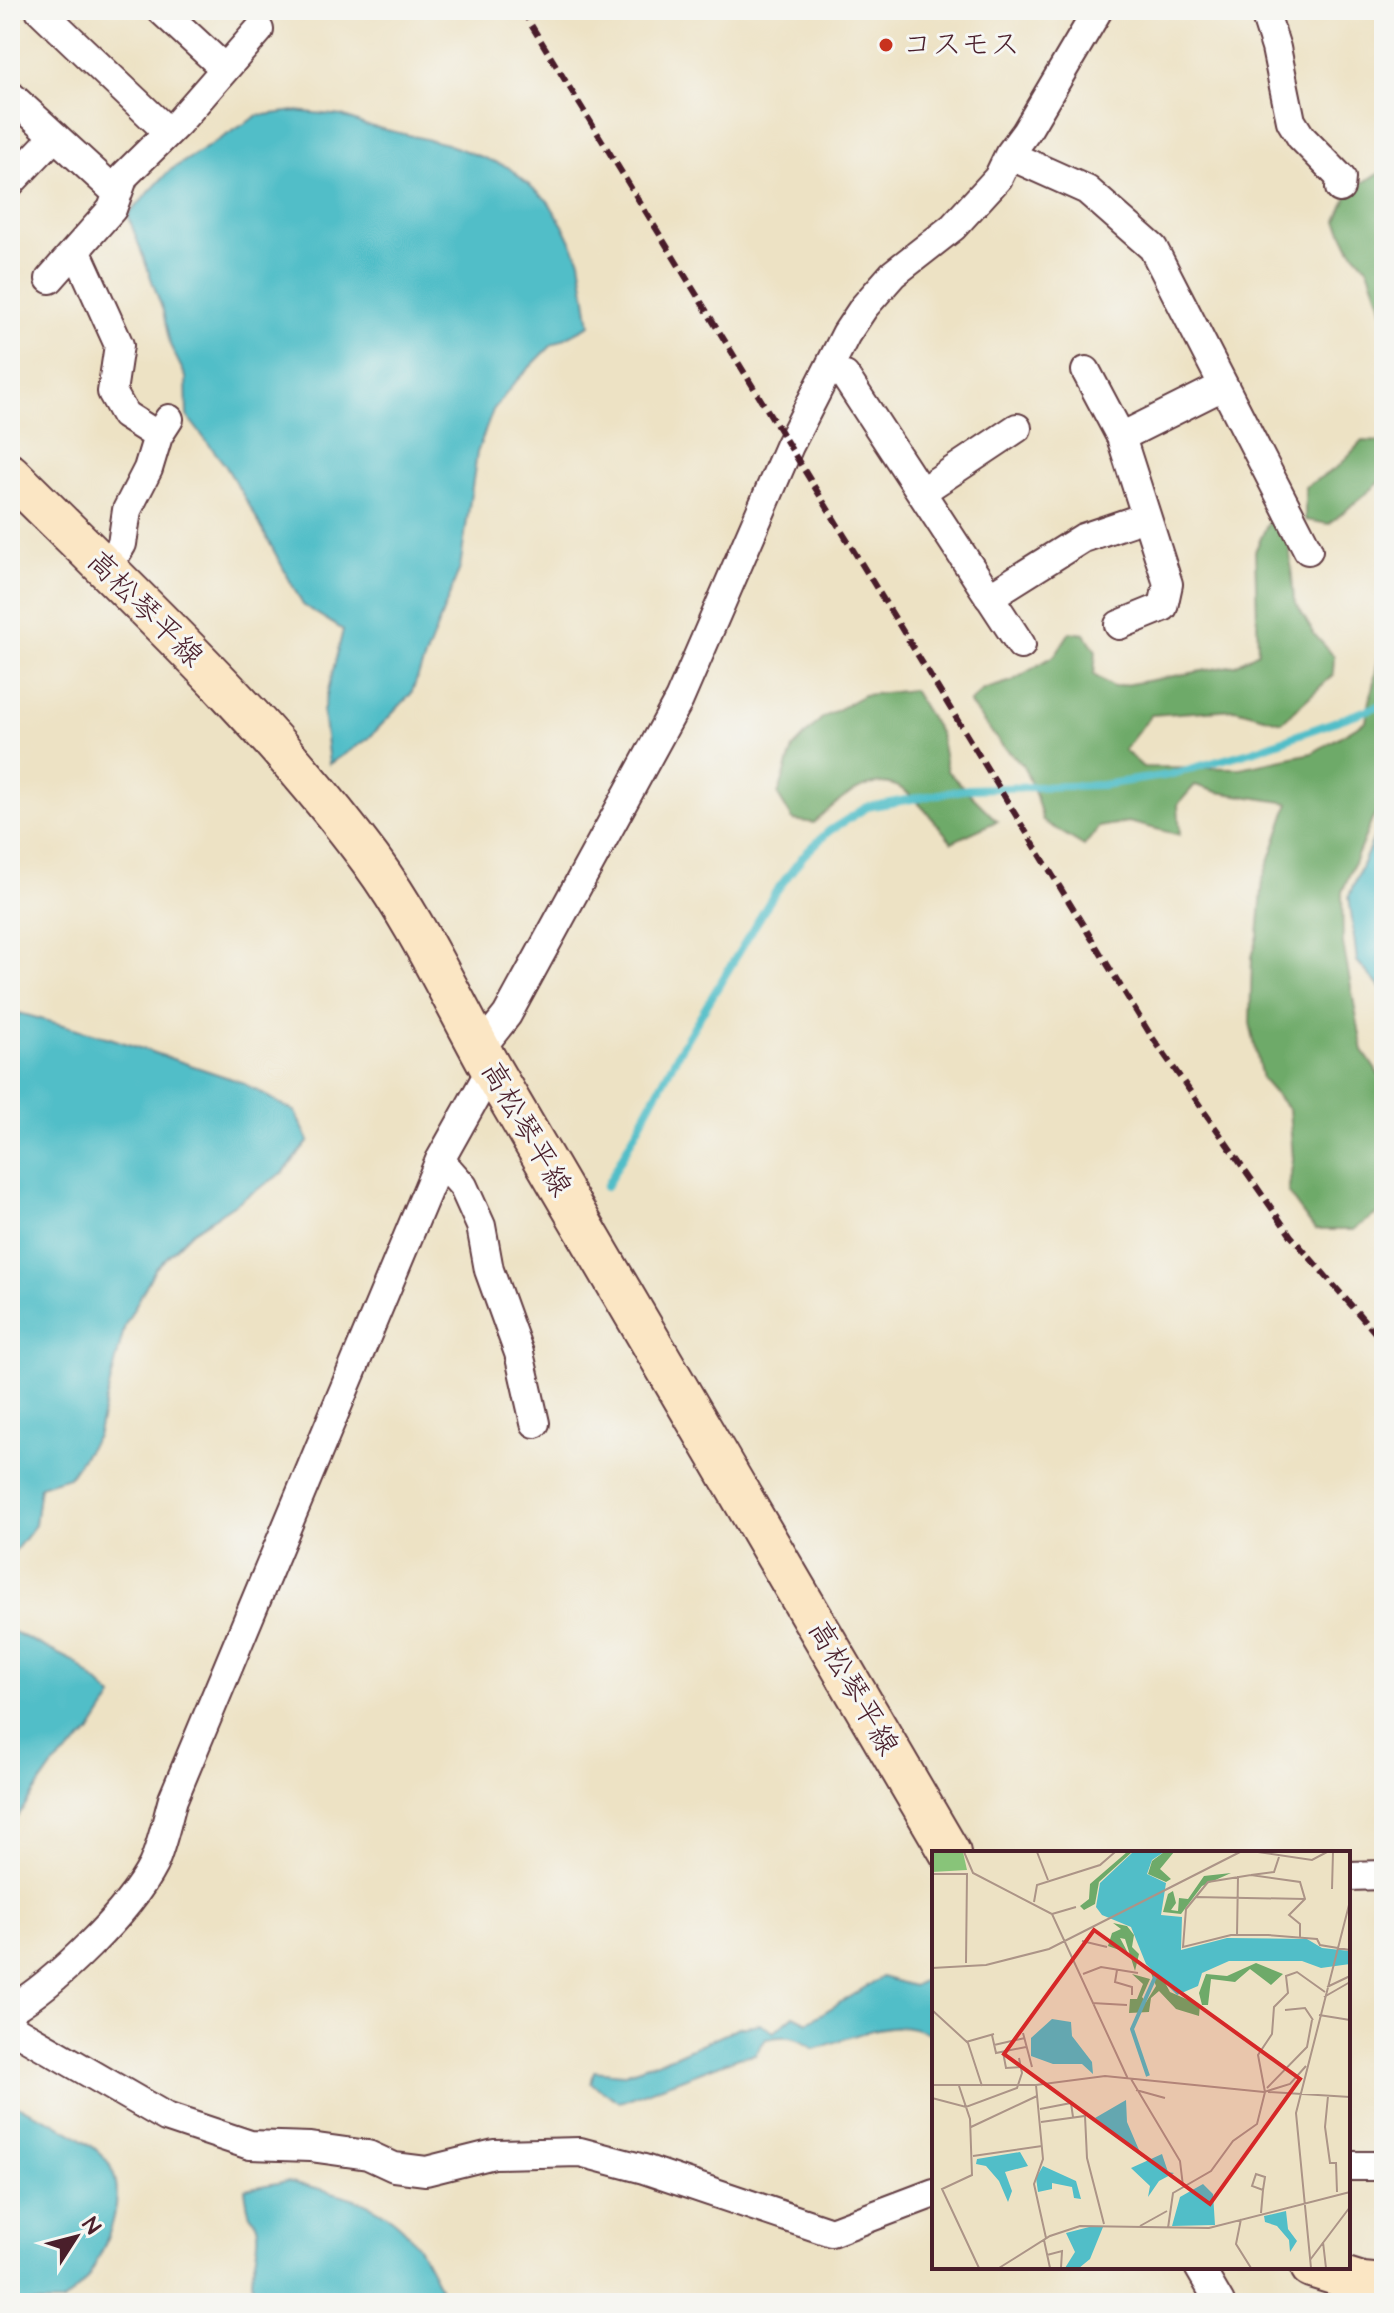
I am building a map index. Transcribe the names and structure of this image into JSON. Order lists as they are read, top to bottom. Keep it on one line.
{"streets":{"main road":["高松琴平線"]},"places":["コスモス"],"north":"top right"}
